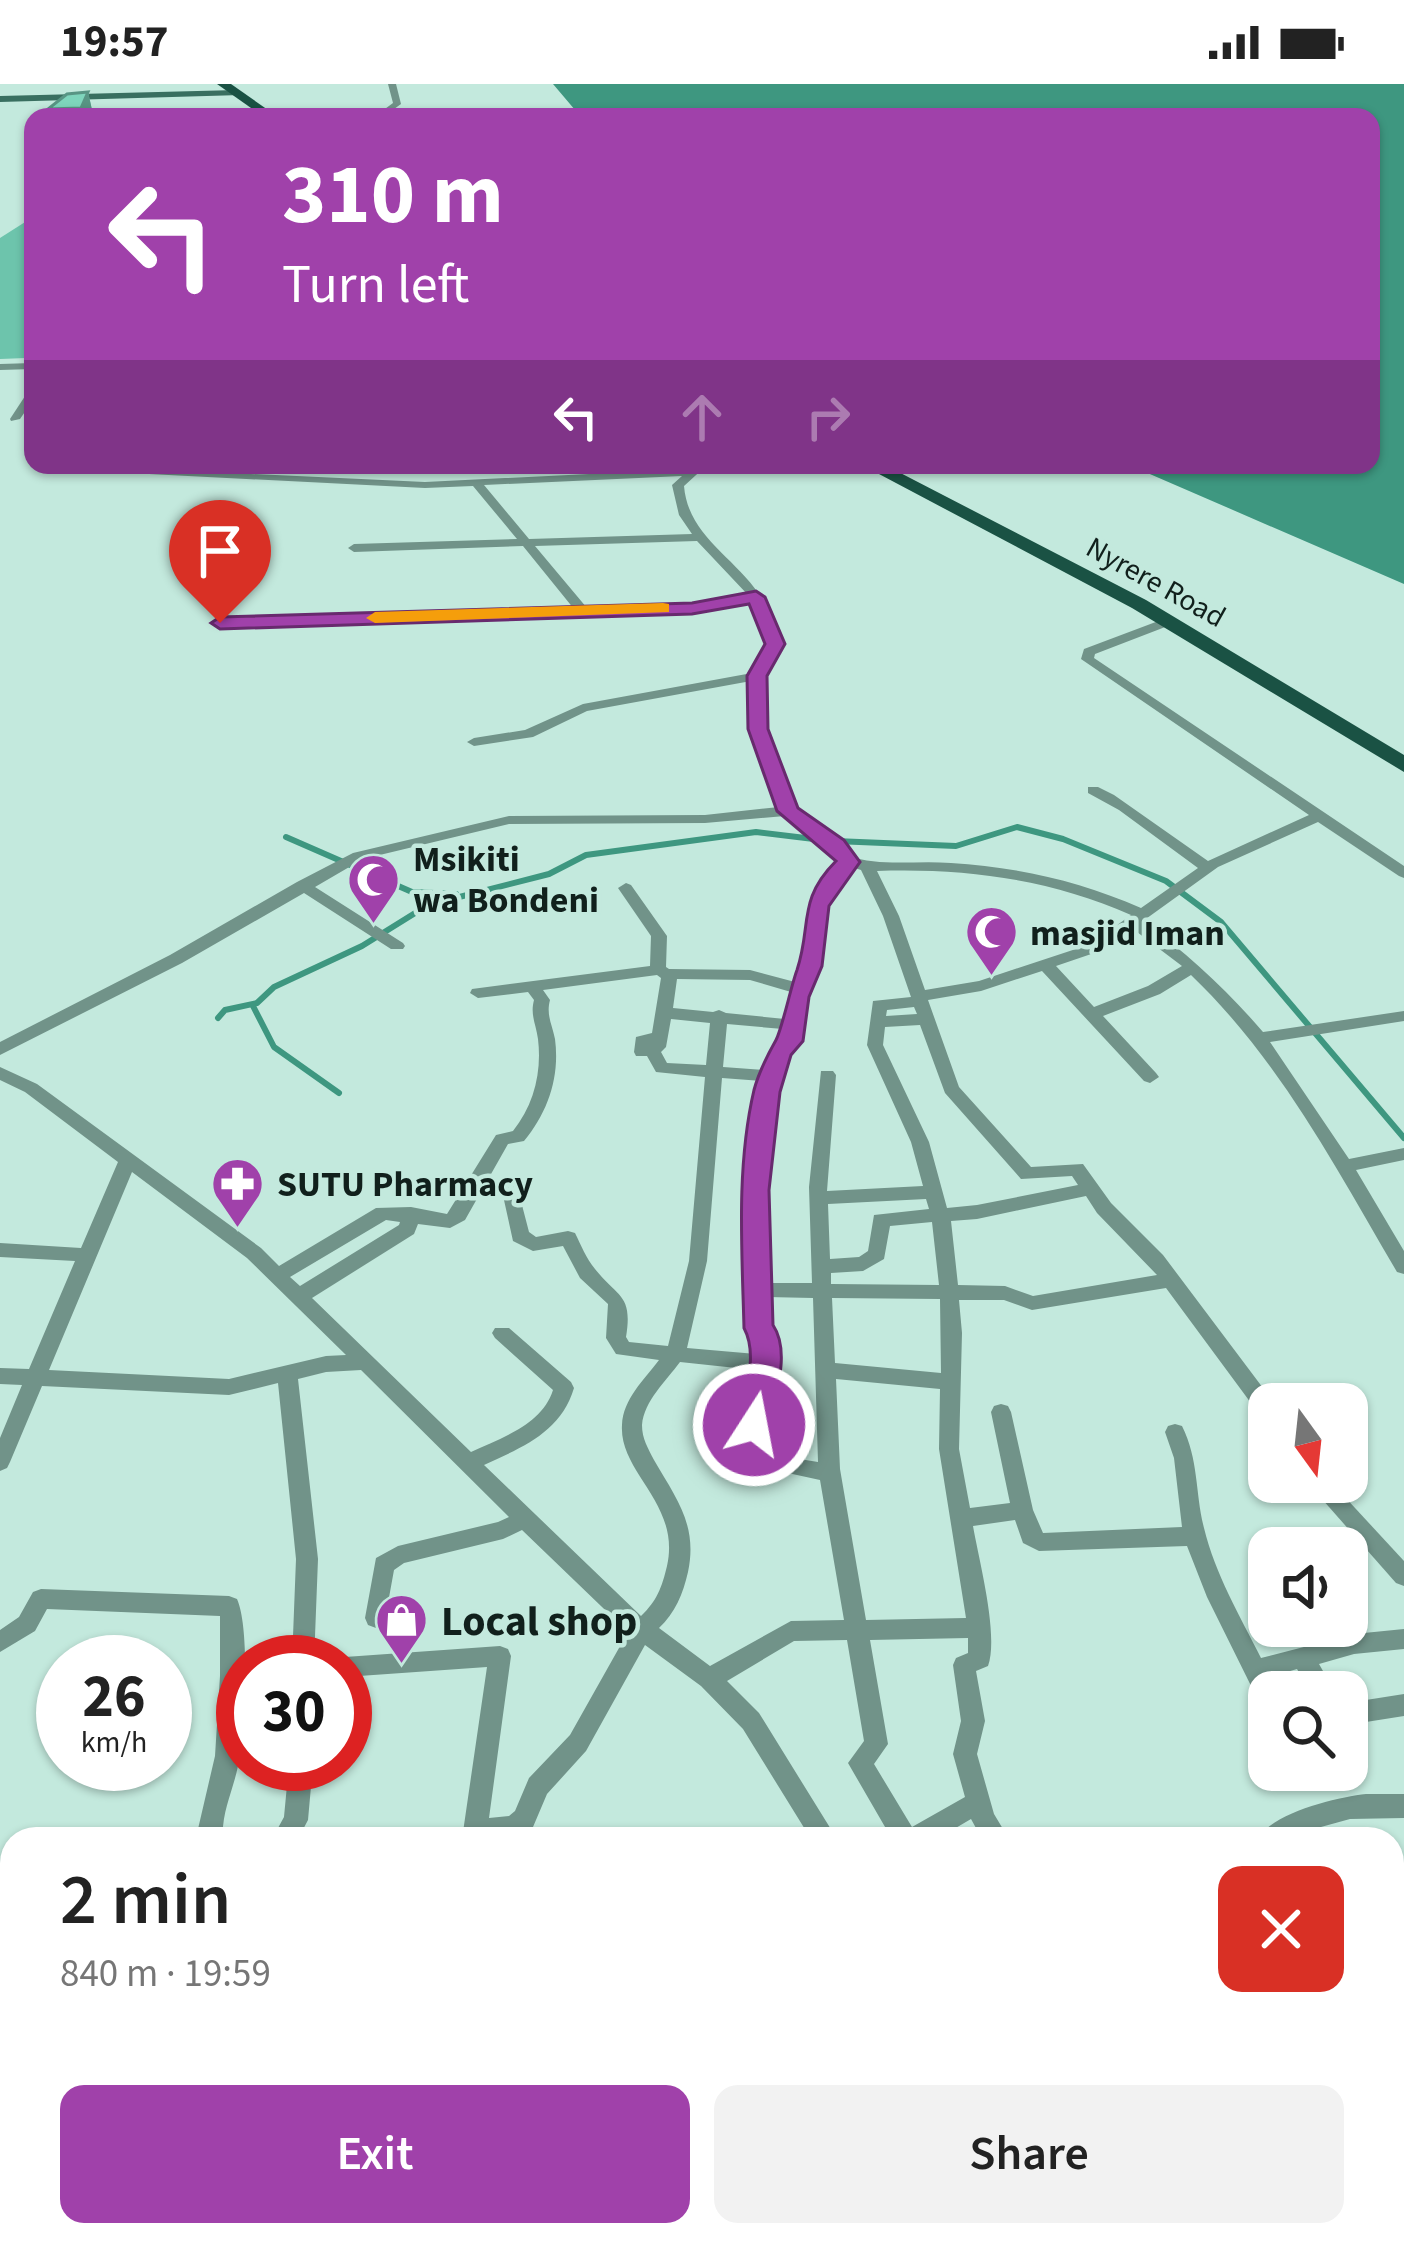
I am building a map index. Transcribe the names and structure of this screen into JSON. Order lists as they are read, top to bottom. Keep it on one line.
{"streets":{"main road":["Nyrere Road"]},"places":{"mosque":["Msikiti wa Bondeni","masjid Iman"],"pharmacy":["SUTU Pharmacy"],"shop":["Local shop"]},"north":"bottom","page":{"status":"19:57","turn":["310 m","Turn left"],"speed":"26 km/h","limit":"30","heading":["2 min","840 m · 19:59"],"buttons":["Exit","Share"]}}
